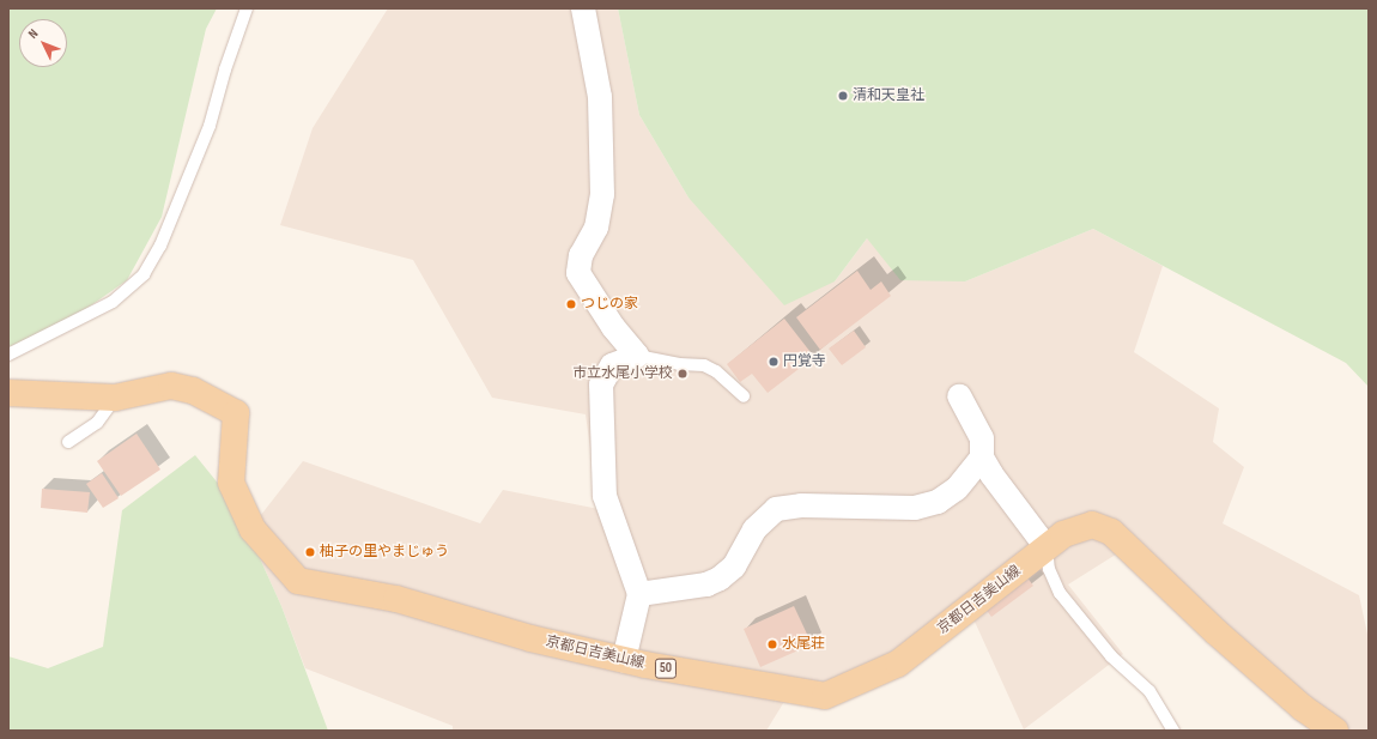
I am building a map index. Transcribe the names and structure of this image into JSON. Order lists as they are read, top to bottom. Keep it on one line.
{"streets":{"main road":["京都日吉美山線","50"]},"places":["清和天皇社","つじの家","円覚寺","市立水尾小学校","柚子の里やまじゅう","水尾荘"],"north":"top left"}
